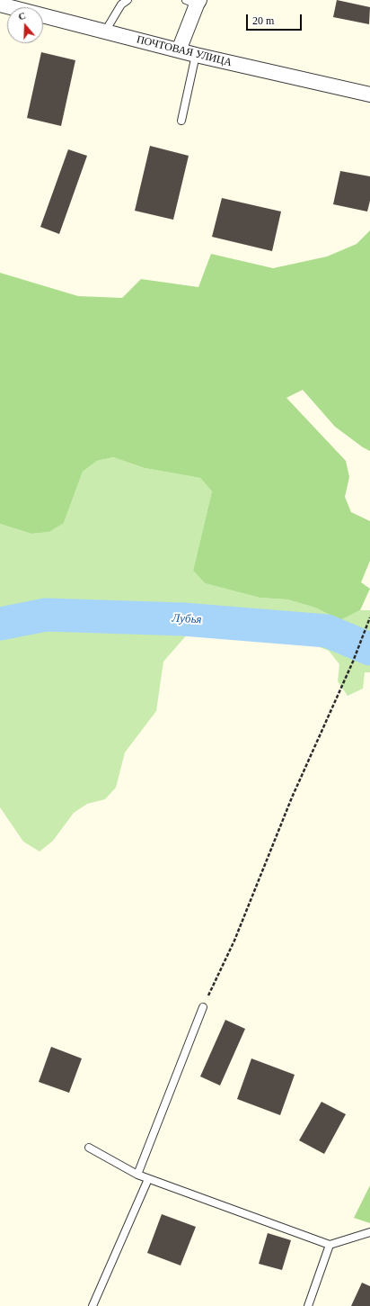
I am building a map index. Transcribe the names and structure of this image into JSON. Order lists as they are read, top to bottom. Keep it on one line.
{"streets":{"street":["ПОЧТОВАЯ УЛИЦА"]},"water":["Лубья"],"scale_bar":"20 m","north":"top"}
